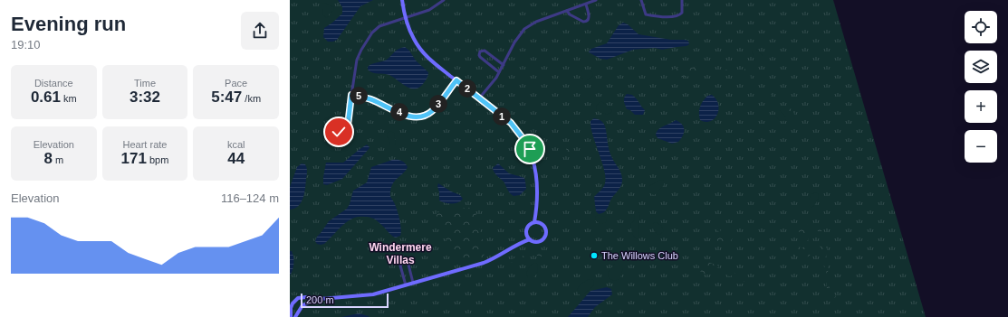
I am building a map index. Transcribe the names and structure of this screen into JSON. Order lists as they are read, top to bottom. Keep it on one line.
{"districts":["Windermere Villas"],"places":["The Willows Club"],"scale_bar":"200 m","page":{"heading":["Evening run","19:10"],"map_buttons":["+","−"],"stats":[["Distance","0.61 km"],["Time","3:32"],["Pace","5:47 /km"],["Elevation","8 m"],["Heart rate","171 bpm"],["kcal","44"]],"pins":["2","5","3","4","1"],"chart":["Elevation","116–124 m"],"scale":"200 m"}}
